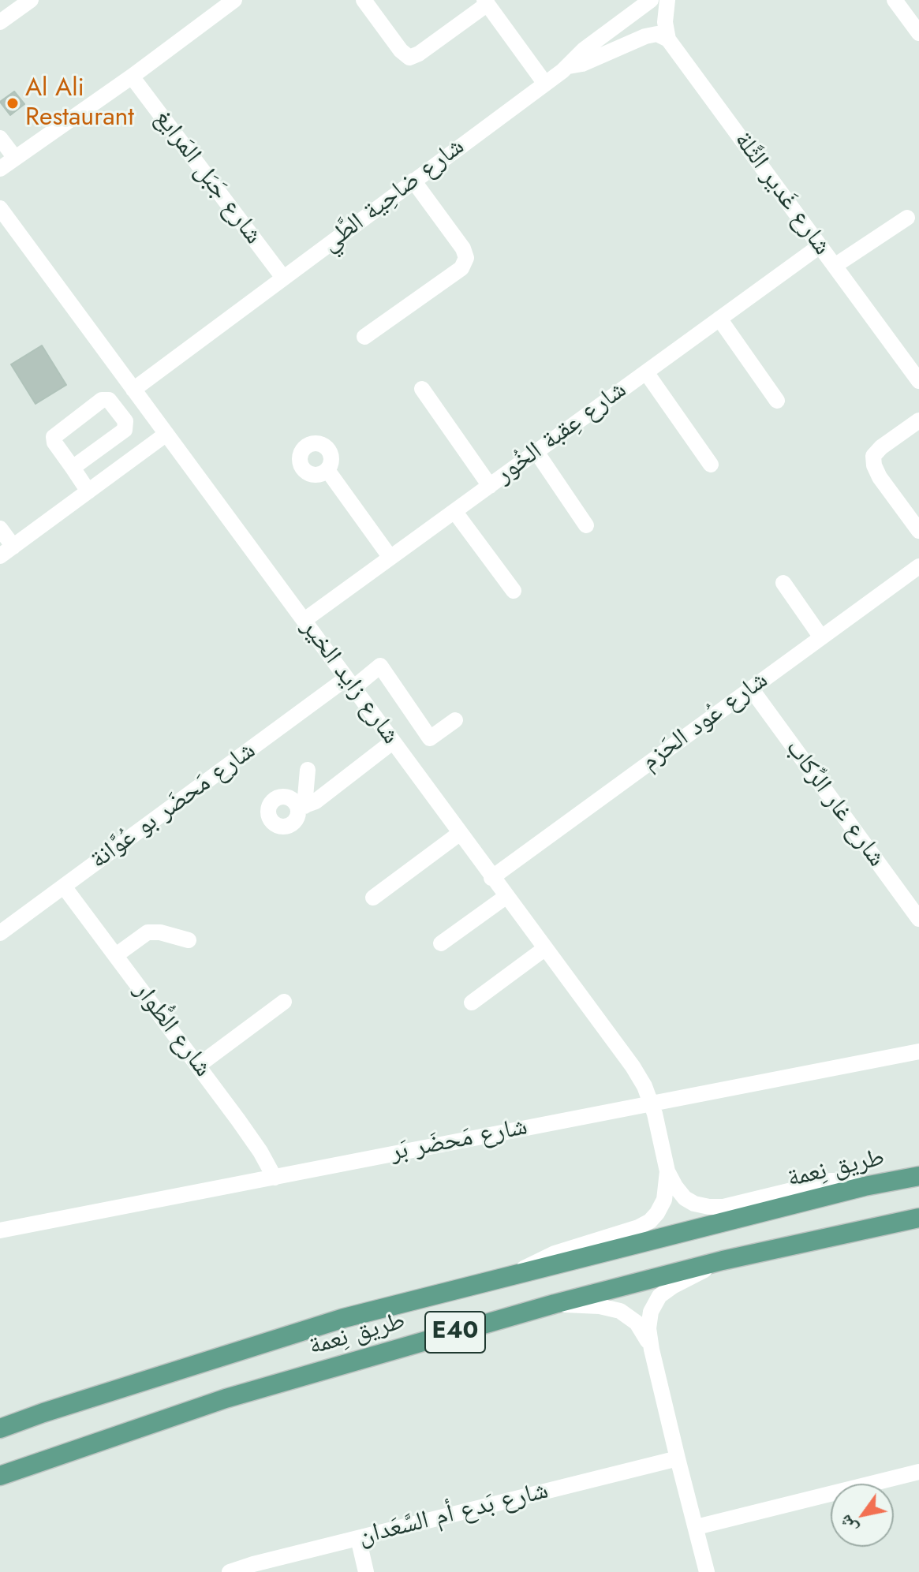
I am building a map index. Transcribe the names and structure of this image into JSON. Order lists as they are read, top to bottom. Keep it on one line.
{"streets":{"main road":["طريق نِعمة","E40"],"street":["شارع جَبَل المَرايغ","شارع غَدير الثَّلة","شارع ضاحِية الطَّي","شارع عِقبة الخُور","شارع زايد الخير","شارع عُود الحَزم","شارع غار الرِّكاب","شارع مَحضَر بو عُوَّانة","شارع الطُّوار","شارع مَحضَر بَر","شارع بَدع أم السَّعَدان"]},"crossings":[["شارع جَبَل المَرايغ","شارع ضاحِية الطَّي"],["شارع غَدير الثَّلة","شارع عِقبة الخُور"],["شارع ضاحِية الطَّي","شارع زايد الخير"],["شارع عِقبة الخُور","شارع زايد الخير"],["شارع زايد الخير","شارع عُود الحَزم"],["شارع زايد الخير","شارع مَحضَر بو عُوَّانة"],["شارع زايد الخير","شارع مَحضَر بَر"],["شارع عُود الحَزم","شارع غار الرِّكاب"],["شارع مَحضَر بو عُوَّانة","شارع الطُّوار"],["شارع الطُّوار","شارع مَحضَر بَر"]],"places":["Al Ali Restaurant"],"north":"bottom left"}
